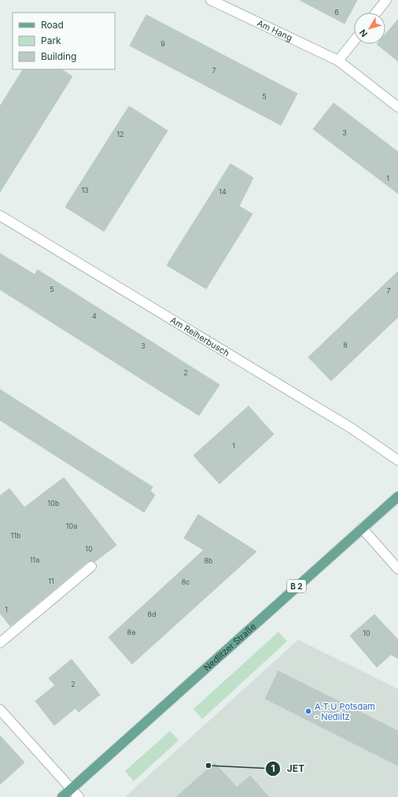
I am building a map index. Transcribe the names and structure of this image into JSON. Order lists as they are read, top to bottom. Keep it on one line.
{"streets":{"main road":["B 2","Nedlitzer Straße"],"street":["Am Hang","Am Reiherbusch"]},"places":["A.T.U Potsdam - Nedlitz","JET"],"house_numbers":["6","9","7","5","3","12","1","13","14","5","7","4","8","3","2","1","10b","10a","11b","10","11a","8b","11","8c","1","8d","8e","10","2"],"legend":["Road","Park","Building"],"north":"bottom left"}
